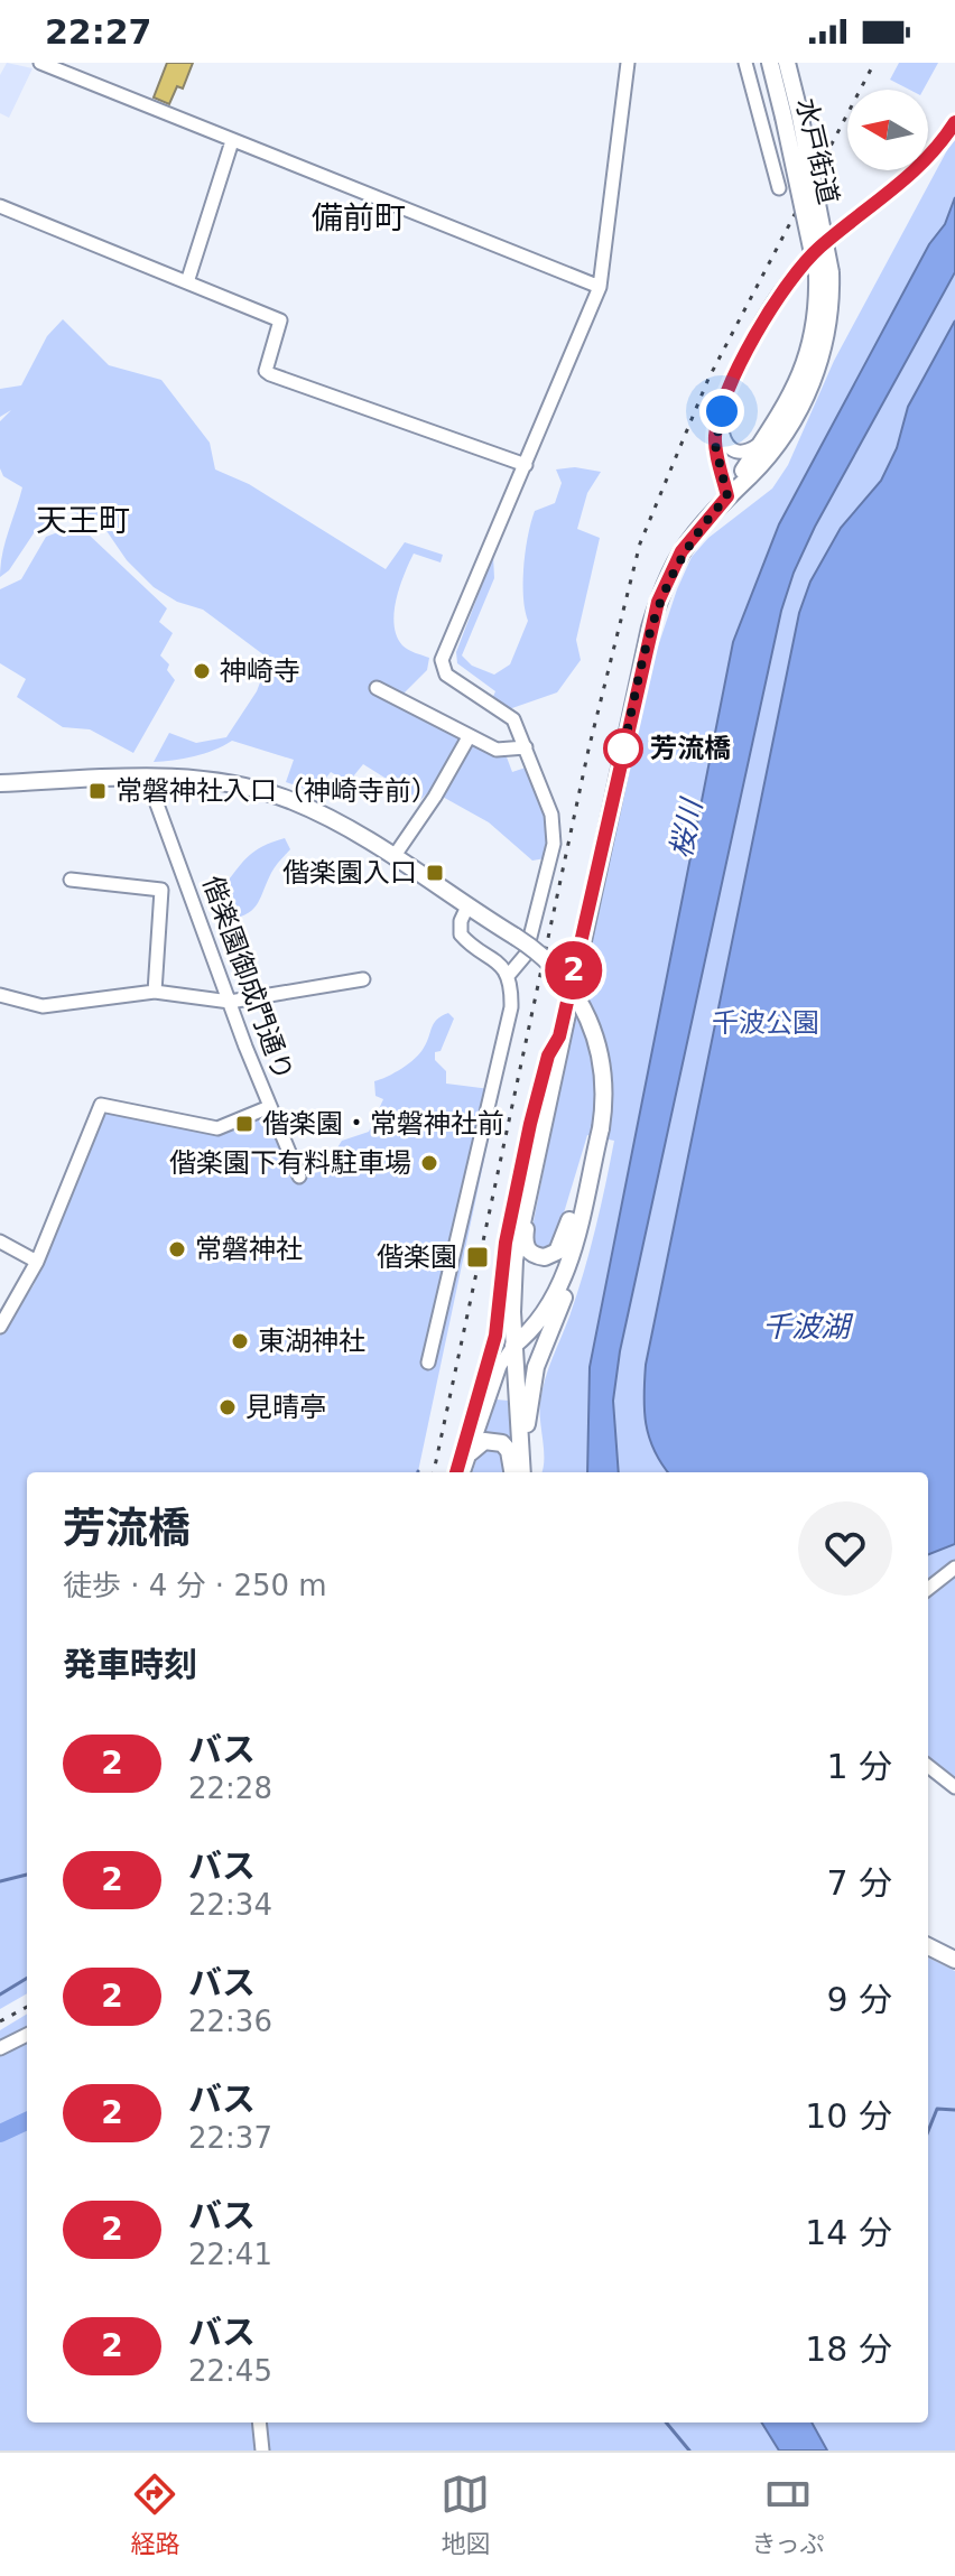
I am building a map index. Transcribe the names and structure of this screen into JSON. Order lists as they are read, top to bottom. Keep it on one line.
{"streets":{"main road":["水戸街道"],"street":["偕楽園御成門通り"]},"districts":["備前町","天王町"],"water":["桜川","千波湖"],"parks":["千波公園"],"places":{"other":["神崎寺","芳流橋","偕楽園下有料駐車場","常磐神社","東湖神社","見晴亭"],"transit":["常磐神社入口（神崎寺前）","偕楽園入口","偕楽園・常磐神社前","偕楽園"]},"lines":["bus line 2"],"north":"left","page":{"status":"22:27","on_map":"2","heading":[["芳流橋","徒歩 · 4 分 · 250 m"],"発車時刻"],"list":[{"mark":"2","name":"バス","note":"22:28","value":"1 分"},{"mark":"2","name":"バス","note":"22:34","value":"7 分"},{"mark":"2","name":"バス","note":"22:36","value":"9 分"},{"mark":"2","name":"バス","note":"22:37","value":"10 分"},{"mark":"2","name":"バス","note":"22:41","value":"14 分"},{"mark":"2","name":"バス","note":"22:45","value":"18 分"}],"tabs":["経路","地図","きっぷ"]}}
